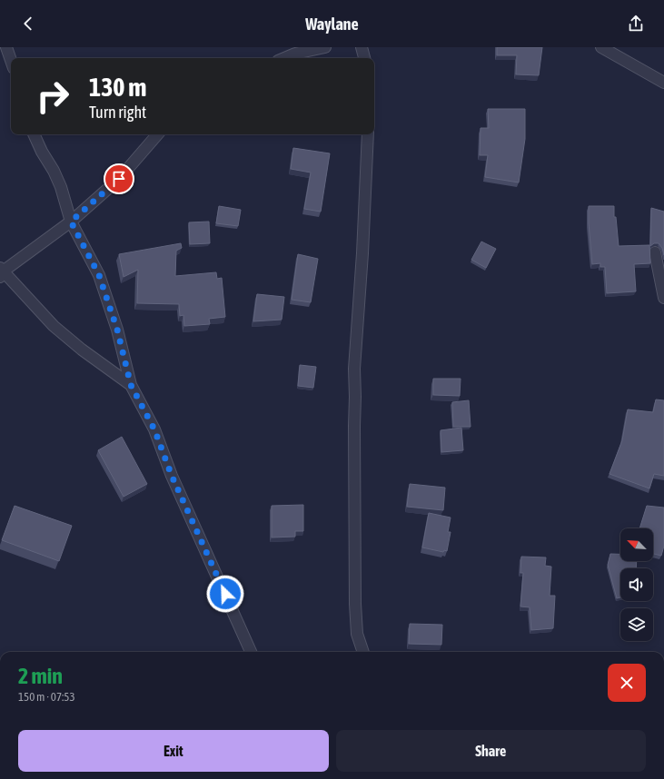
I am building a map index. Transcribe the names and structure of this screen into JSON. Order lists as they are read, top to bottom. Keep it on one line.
{"north":"top left","page":{"header":"Waylane","turn":["130 m","Turn right"],"heading":["2 min","150 m · 07:53"],"buttons":["Exit","Share"]}}
